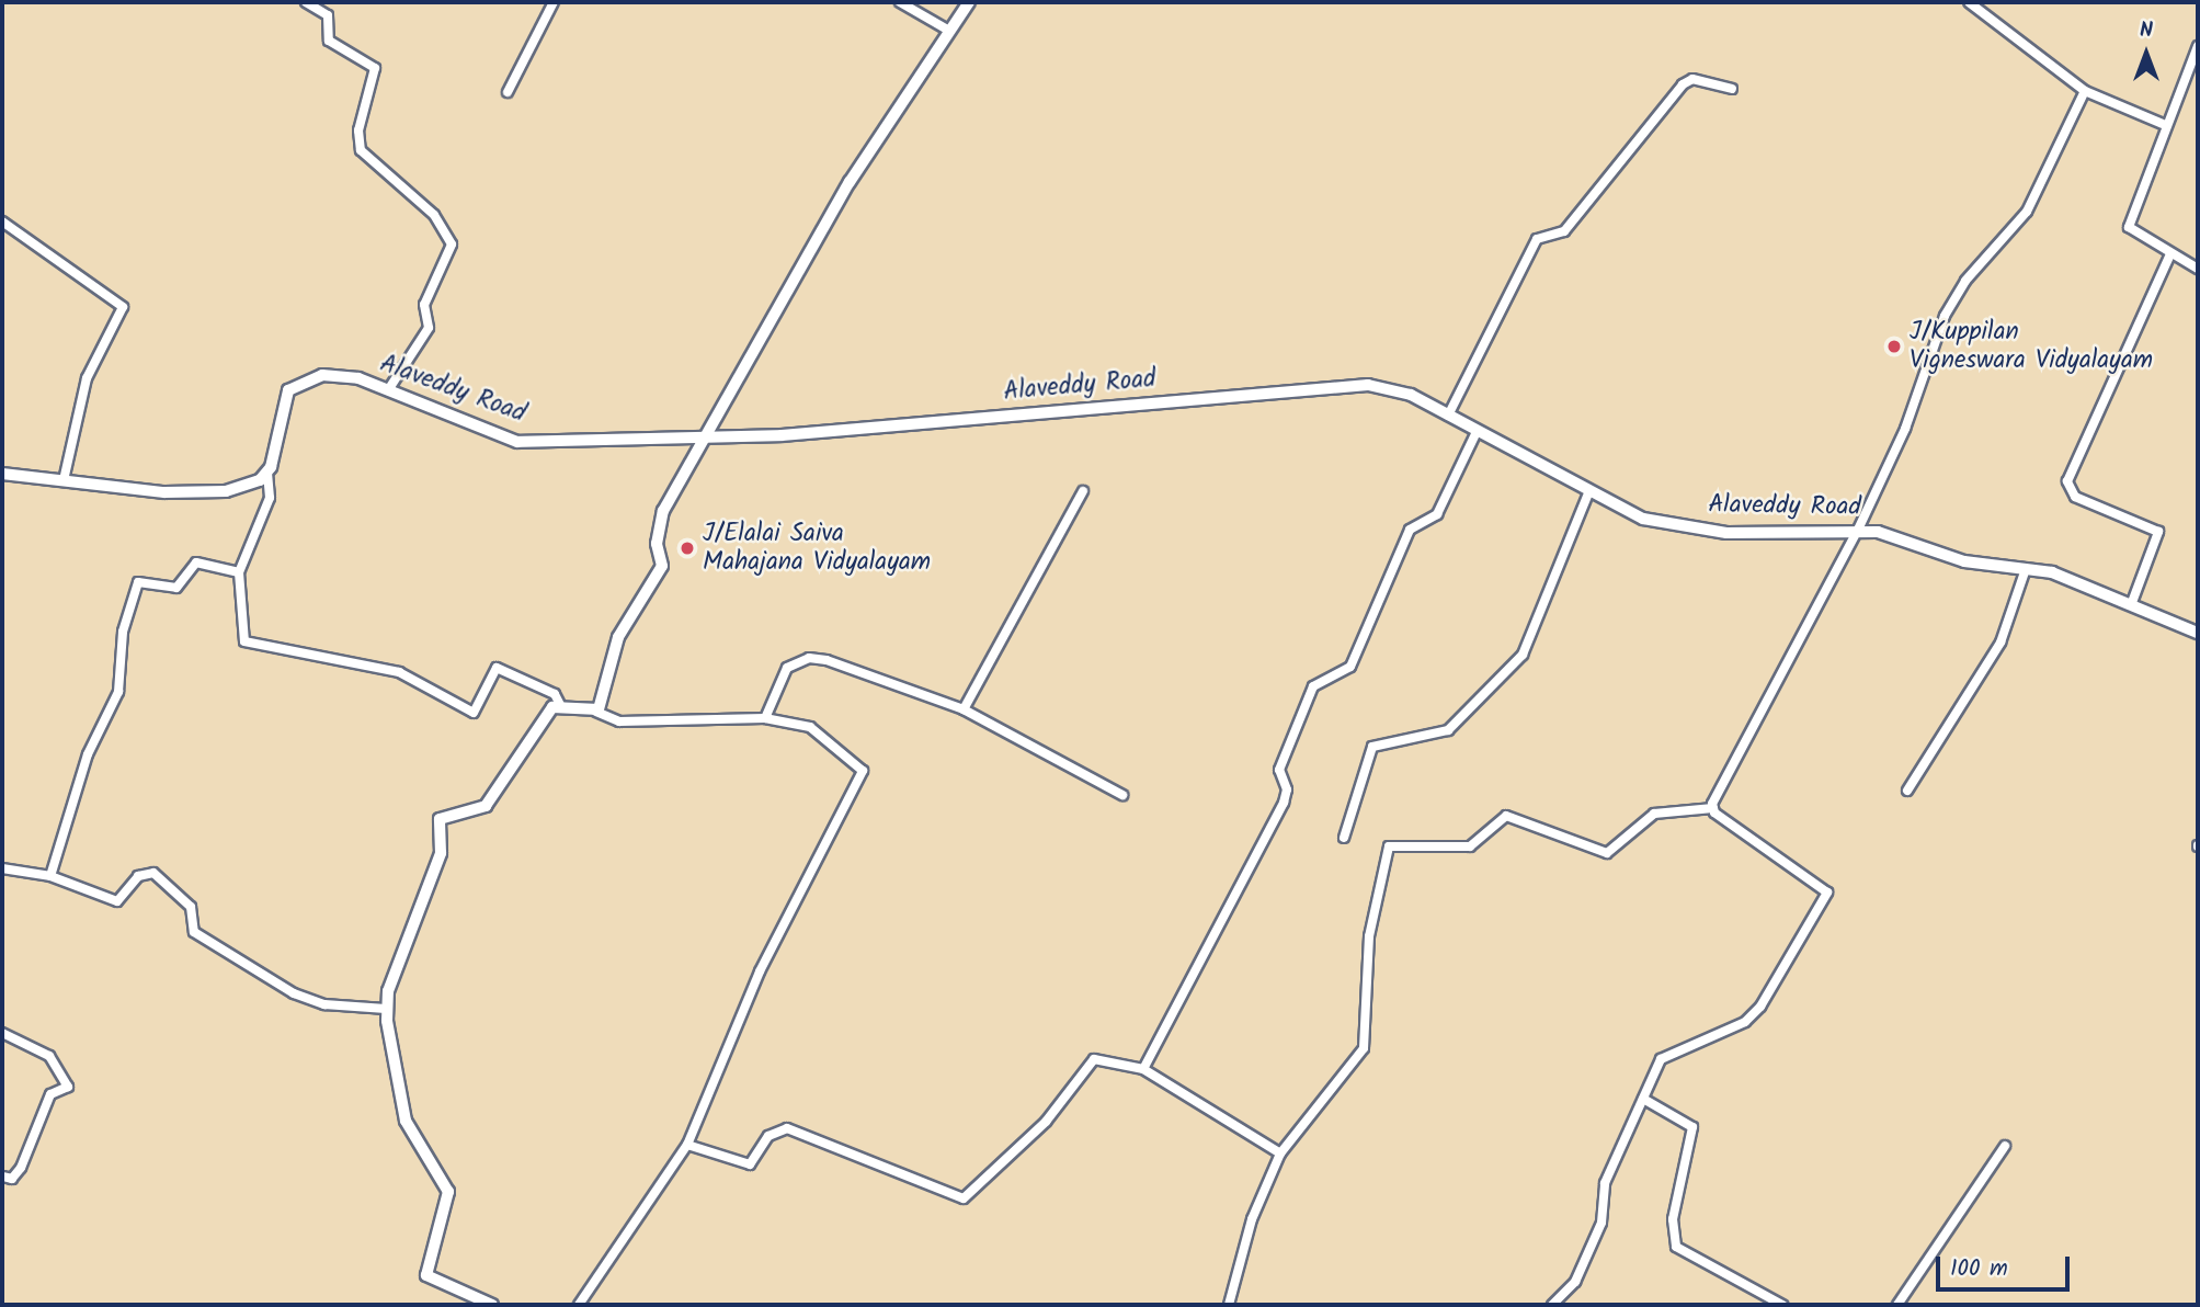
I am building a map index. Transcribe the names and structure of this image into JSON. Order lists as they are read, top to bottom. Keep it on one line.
{"streets":{"street":["Alaveddy Road"]},"places":["J/Kuppilan Vigneswara Vidyalayam","J/Elalai Saiva Mahajana Vidyalayam"],"scale_bar":"100 m","north":"top"}
